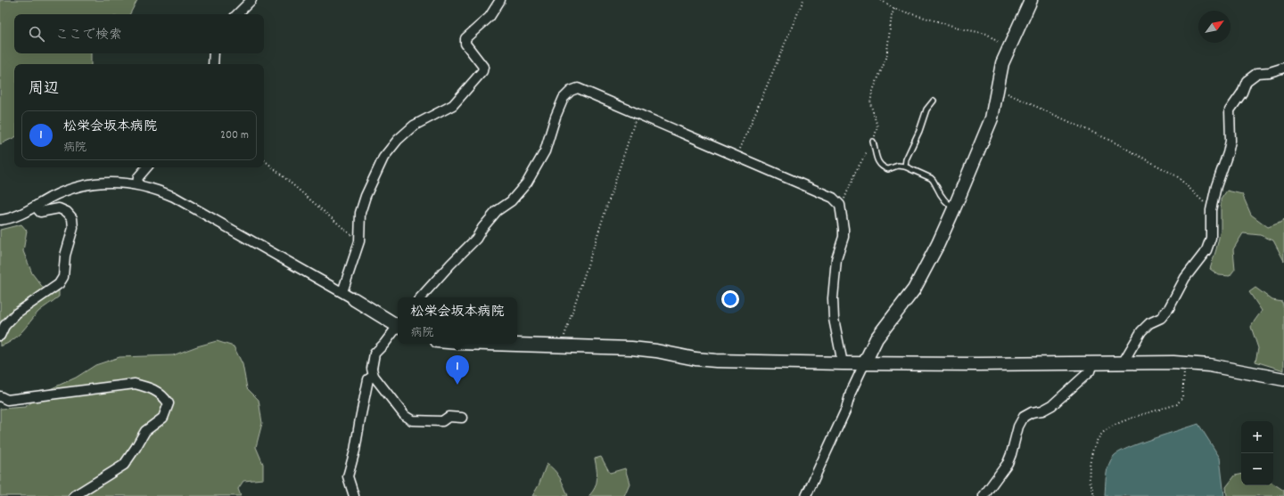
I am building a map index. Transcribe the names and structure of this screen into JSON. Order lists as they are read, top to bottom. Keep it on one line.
{"north":"top right","page":{"search":"ここで検索","heading":"周辺","list":[{"mark":"1","name":"松栄会坂本病院","note":"病院","value":"200 m"}],"popup":["松栄会坂本病院","病院"],"pins":"1","map_buttons":["+","−"]}}
